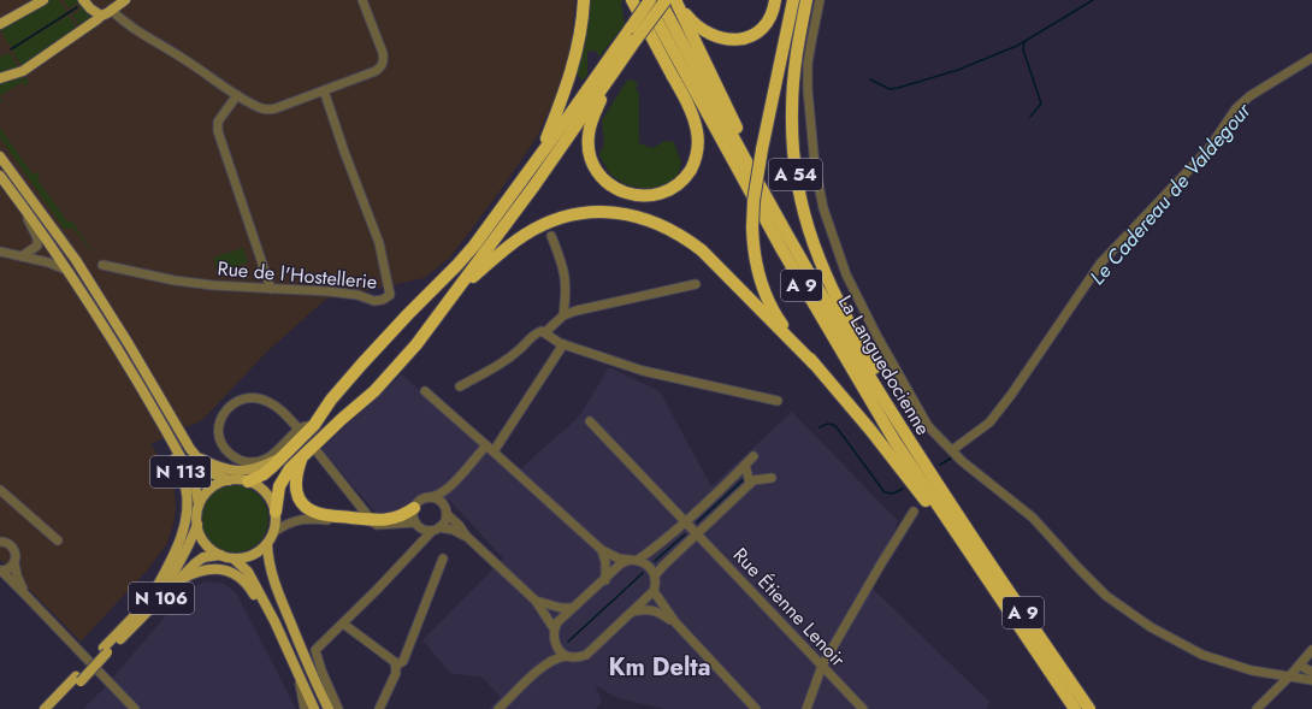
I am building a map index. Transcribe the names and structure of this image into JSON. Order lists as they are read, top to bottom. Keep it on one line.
{"streets":{"highway":["A 54","A 9","La Languedocienne"],"main road":["N 113","N 106"],"street":["Rue de l'Hostellerie","Rue Étienne Lenoir"]},"crossings":[["A 54","La Languedocienne"],["N 113","N 106"]],"districts":["Km Delta"],"water":["Le Cadereau de Valdegour"]}
